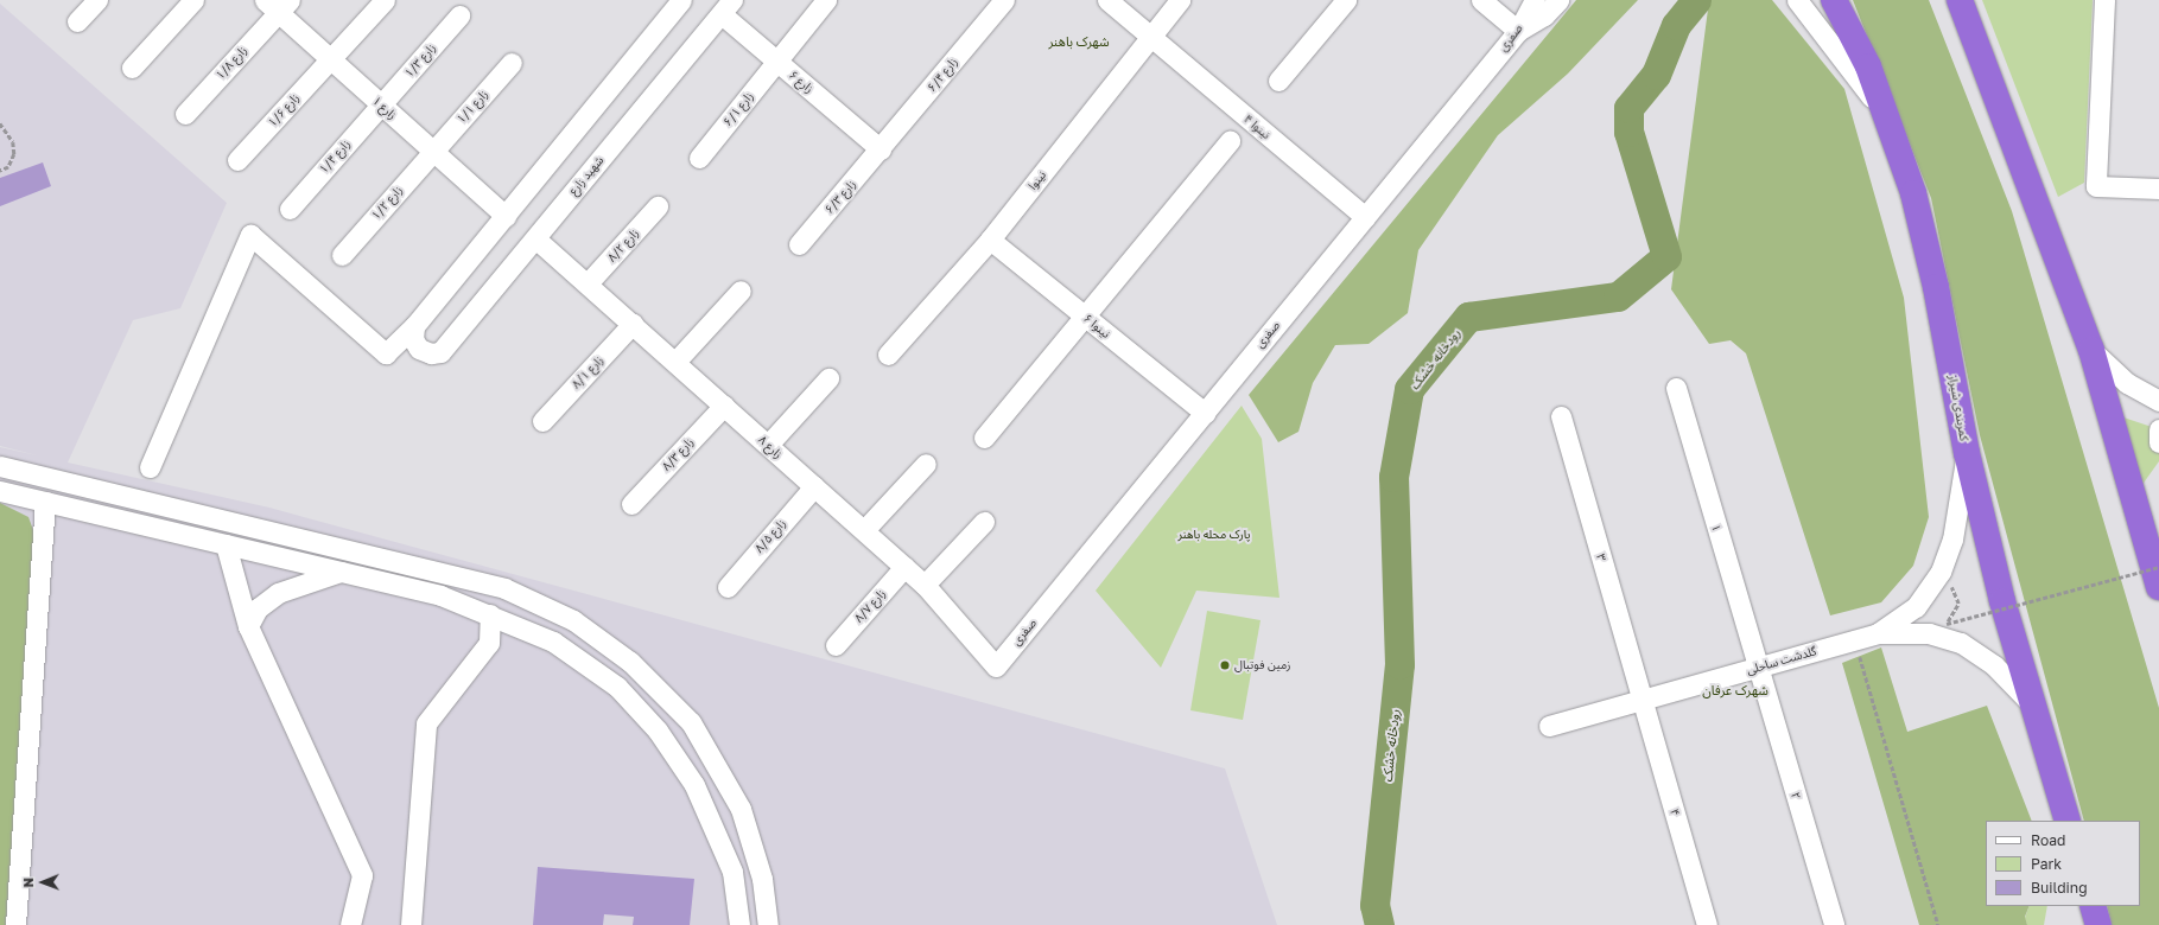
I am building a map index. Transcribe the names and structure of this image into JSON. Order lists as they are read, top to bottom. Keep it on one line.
{"streets":{"highway":["کمربندی شیراز"],"street":["صفری","۱/۳ زارع","۱/۸ زارع","۶/۴ زارع","۶ زارع","۱/۱ زارع","۱ زارع","۶/۱ زارع","۱/۶ زارع","۴ نینوا","۱/۴ زارع","شهید زارع","نینوا","۶/۳ زارع","۱/۲ زارع","۸/۲ زارع","۶ نینوا","۸/۱ زارع","۸ زارع","۸/۳ زارع","۱","۸/۵ زارع","۳","۸/۷ زارع","گلدشت ساحلی","۲","۴"]},"crossings":[["صفری","۴ نینوا"],["صفری","۶ نینوا"],["صفری","۸ زارع"],["۱/۳ زارع","۱ زارع"],["۱/۳ زارع","۱/۴ زارع"],["۱/۸ زارع","۱ زارع"],["۶/۴ زارع","۶ زارع"],["۶/۴ زارع","۶/۳ زارع"],["۶ زارع","۶/۱ زارع"],["۶ زارع","شهید زارع"],["۶ زارع","۶/۳ زارع"],["۱/۱ زارع","۱ زارع"],["۱/۱ زارع","۱/۲ زارع"],["۱ زارع","۱/۶ زارع"],["۱ زارع","۱/۴ زارع"],["۱ زارع","۱/۲ زارع"],["۴ نینوا","نینوا"],["شهید زارع","۸ زارع"],["نینوا","۶ نینوا"],["۸/۲ زارع","۸ زارع"],["۸/۱ زارع","۸ زارع"],["کمربندی شیراز","گلدشت ساحلی"],["۸ زارع","۸/۳ زارع"],["۸ زارع","۸/۵ زارع"],["۸ زارع","۸/۷ زارع"],["۱","گلدشت ساحلی"],["۱","۲"],["۳","گلدشت ساحلی"],["۳","۴"],["گلدشت ساحلی","۲"],["گلدشت ساحلی","۴"]],"districts":["شهرک باهنر","شهرک عرفان"],"water":["رودخانه خشک"],"parks":["پارک محله باهنر"],"places":["زمین فوتبال"],"legend":["Road","Park","Building"],"north":"left"}
